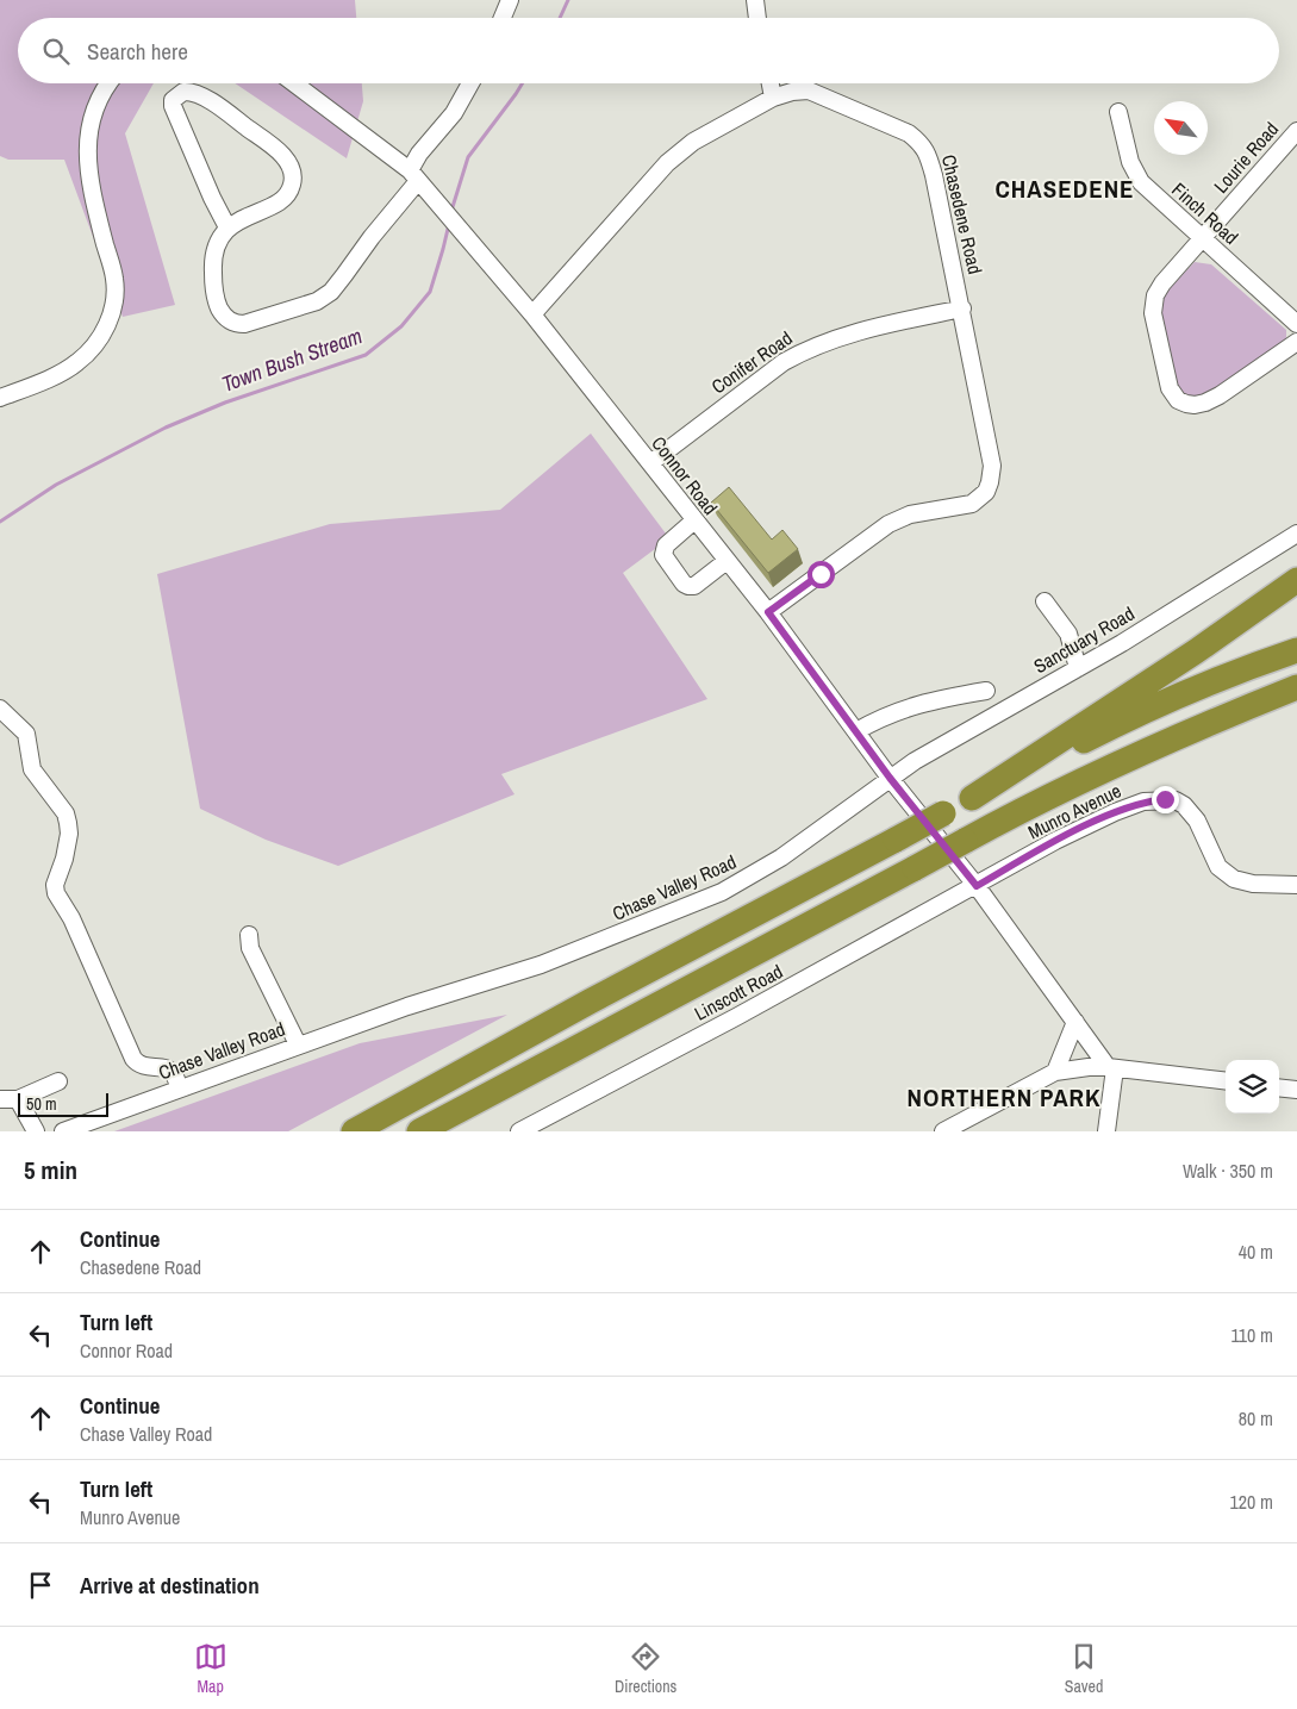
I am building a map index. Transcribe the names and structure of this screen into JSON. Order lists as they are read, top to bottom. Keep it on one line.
{"streets":{"street":["Lourie Road","Finch Road","Chasedene Road","Conifer Road","Connor Road","Sanctuary Road","Munro Avenue","Chase Valley Road","Linscott Road"]},"crossings":[["Lourie Road","Finch Road"],["Chasedene Road","Conifer Road"],["Chasedene Road","Connor Road"],["Conifer Road","Connor Road"],["Connor Road","Sanctuary Road"],["Connor Road","Chase Valley Road"],["Sanctuary Road","Chase Valley Road"],["Munro Avenue","Linscott Road"]],"districts":["CHASEDENE","NORTHERN PARK"],"water":["Town Bush Stream"],"scale_bar":"50 m","north":"top left","page":{"search":"Search here","scale":"50 m","heading":["5 min","Walk · 350 m"],"list":[["Continue","Chasedene Road","40 m"],["Turn left","Connor Road","110 m"],["Continue","Chase Valley Road","80 m"],["Turn left","Munro Avenue","120 m"],"Arrive at destination"],"nav":["Map","Directions","Saved"]}}
